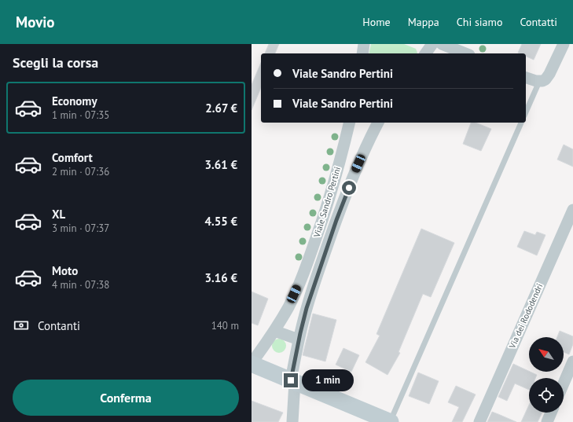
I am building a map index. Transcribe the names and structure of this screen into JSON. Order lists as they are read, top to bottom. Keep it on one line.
{"streets":{"street":["Viale Sandro Pertini","Via dei Rododendri"]},"north":"top left","page":{"header":"Movio","nav":["Home","Mappa","Chi siamo","Contatti"],"heading":"Scegli la corsa","banner":["Viale Sandro Pertini","Viale Sandro Pertini"],"list":[{"name":"Economy","note":"1 min · 07:35","value":"2.67 €"},{"name":"Comfort","note":"2 min · 07:36","value":"3.61 €"},{"name":"XL","note":"3 min · 07:37","value":"4.55 €"},{"name":"Moto","note":"4 min · 07:38","value":"3.16 €"}],"pay":["Contanti","140 m"],"bubble":"1 min","buttons":"Conferma"}}
